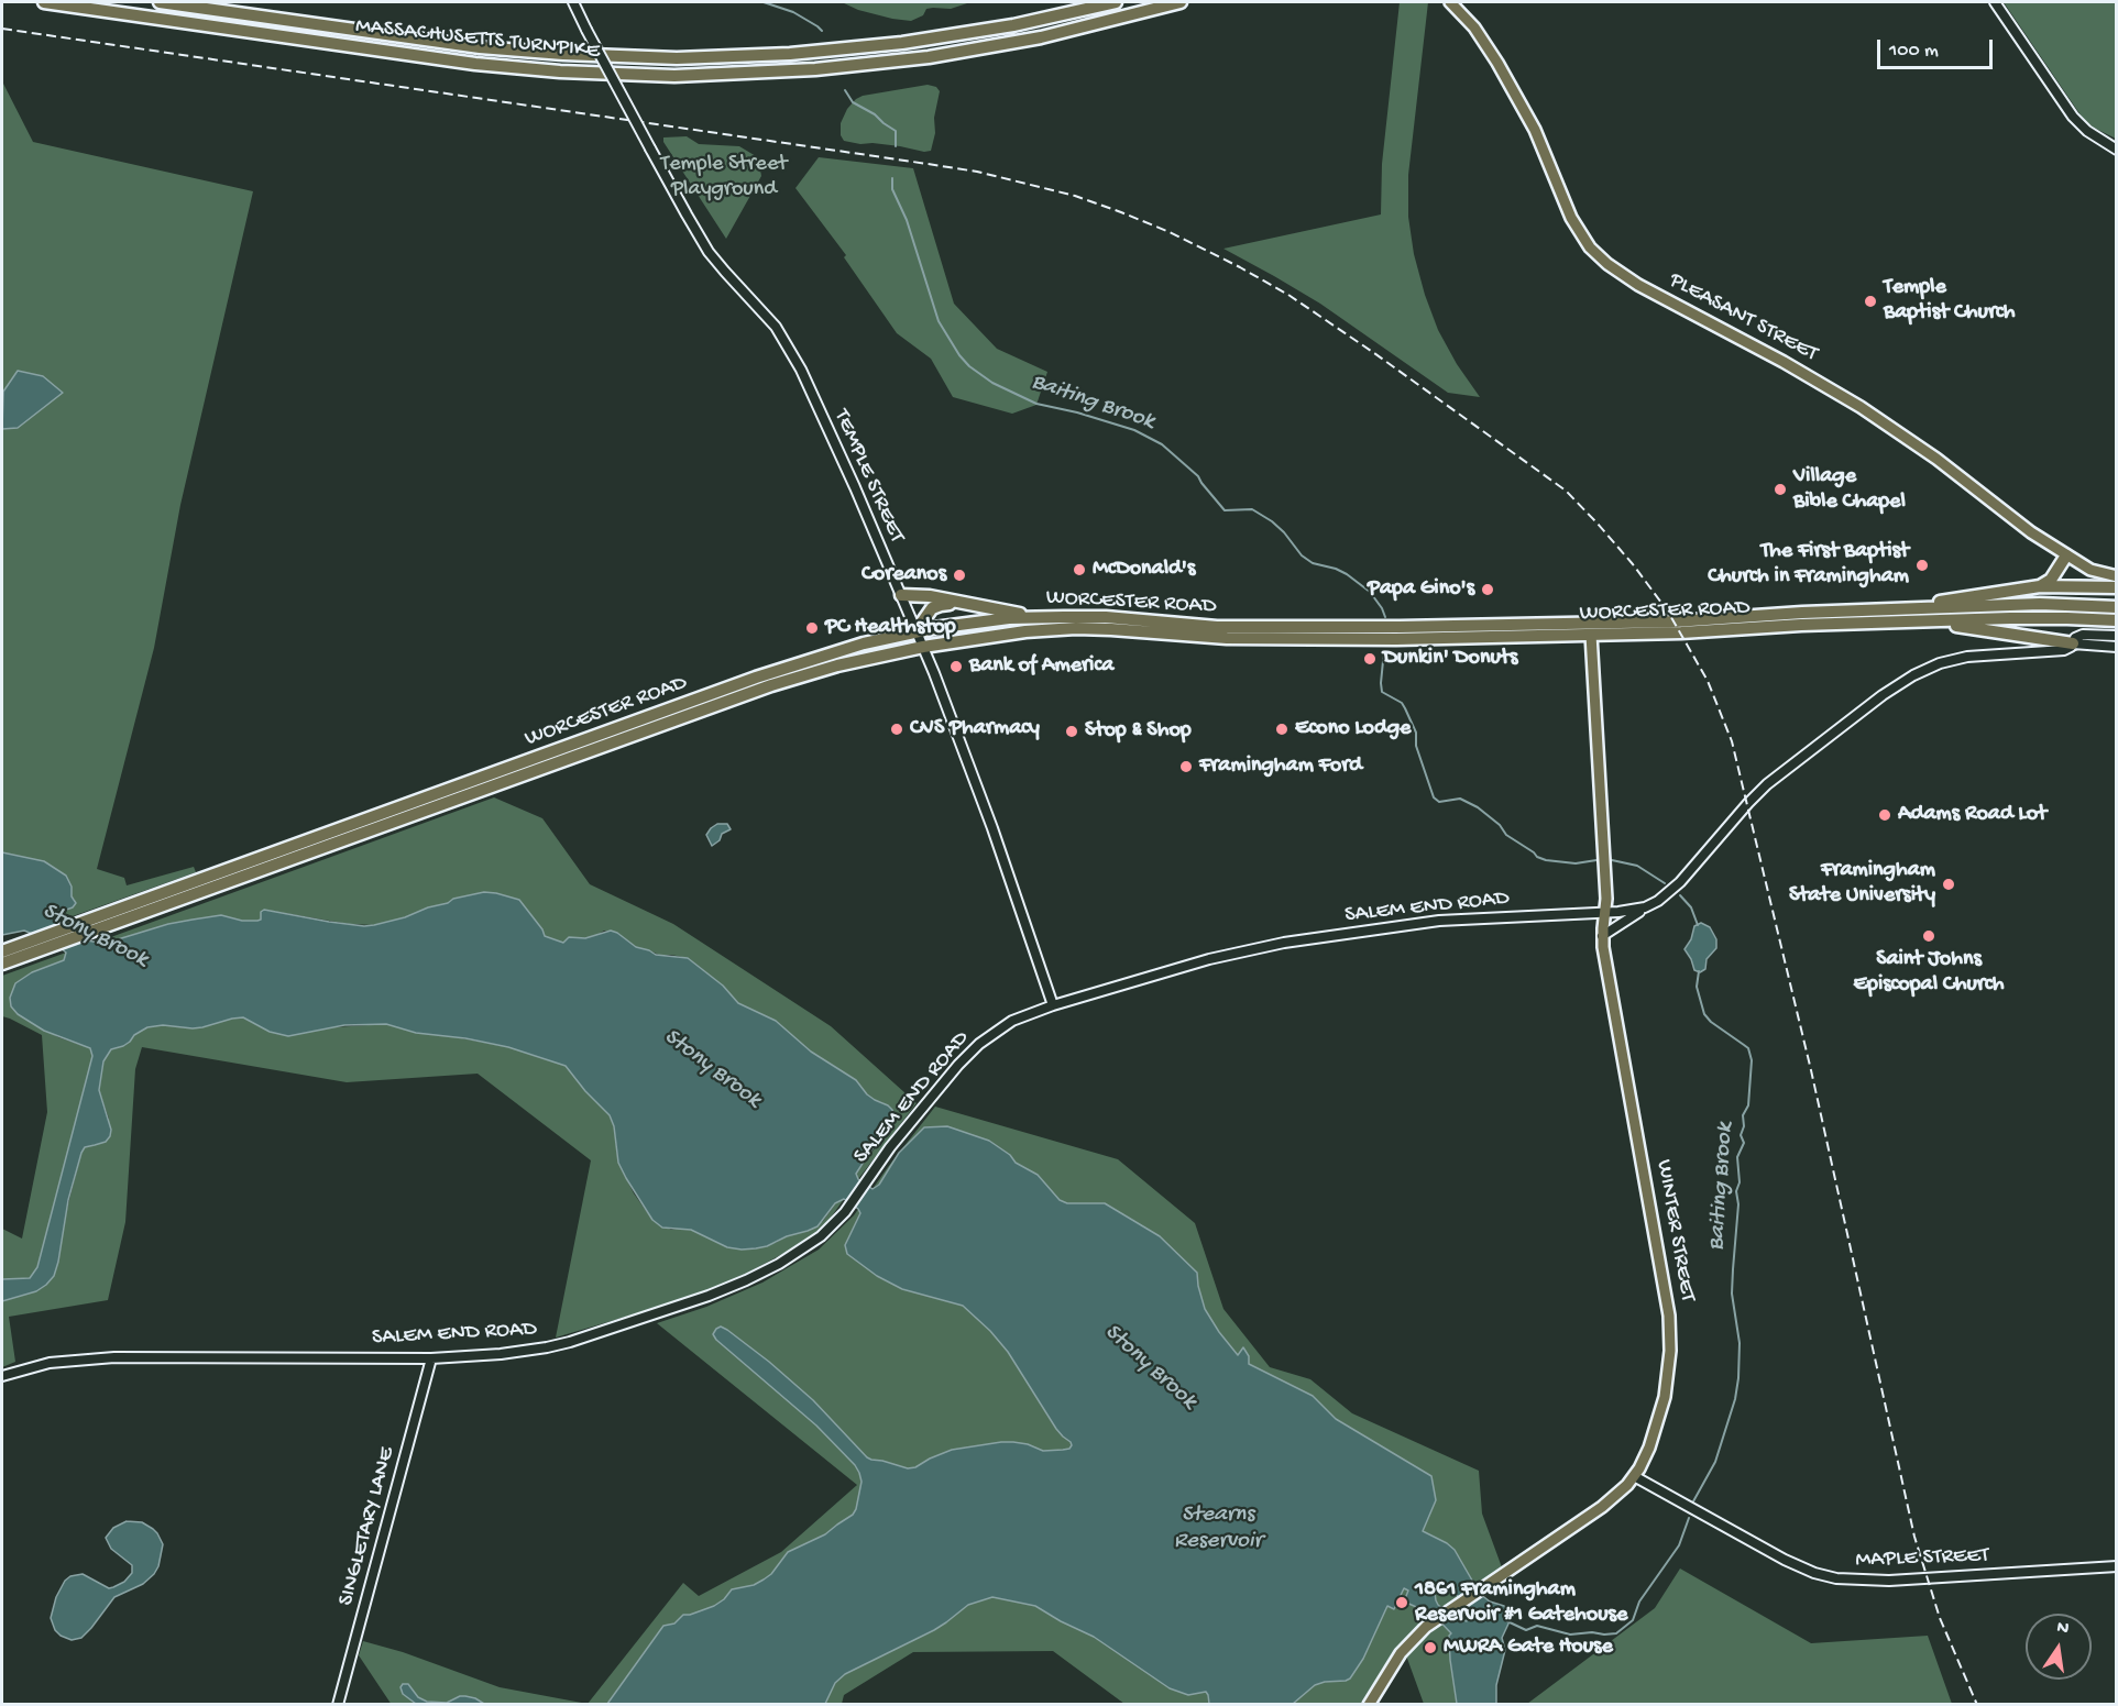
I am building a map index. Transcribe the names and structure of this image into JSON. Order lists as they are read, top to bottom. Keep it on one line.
{"streets":{"highway":["MASSACHUSETTS TURNPIKE","WORCESTER ROAD"],"main road":["PLEASANT STREET","WINTER STREET"],"street":["TEMPLE STREET","SALEM END ROAD","SINGLETARY LANE","MAPLE STREET"]},"crossings":[["TEMPLE STREET","WORCESTER ROAD"],["TEMPLE STREET","SALEM END ROAD"],["WORCESTER ROAD","WINTER STREET"],["SALEM END ROAD","WINTER STREET"],["SALEM END ROAD","SINGLETARY LANE"],["WINTER STREET","MAPLE STREET"]],"water":["Baiting Brook","Stony Brook","Stearns Reservoir"],"parks":["Temple Street Playground"],"places":["Temple Baptist Church","Village Bible Chapel","The First Baptist Church in Framingham","McDonald's","Coreanos","Papa Gino's","PC Healthstop","Dunkin' Donuts","Bank of America","CVS Pharmacy","Econo Lodge","Stop & Shop","Framingham Ford","Adams Road Lot","Framingham State University","Saint Johns Episcopal Church","1861 Framingham Reservoir #1 Gatehouse","MWRA Gate House"],"scale_bar":"100 m","north":"top"}
